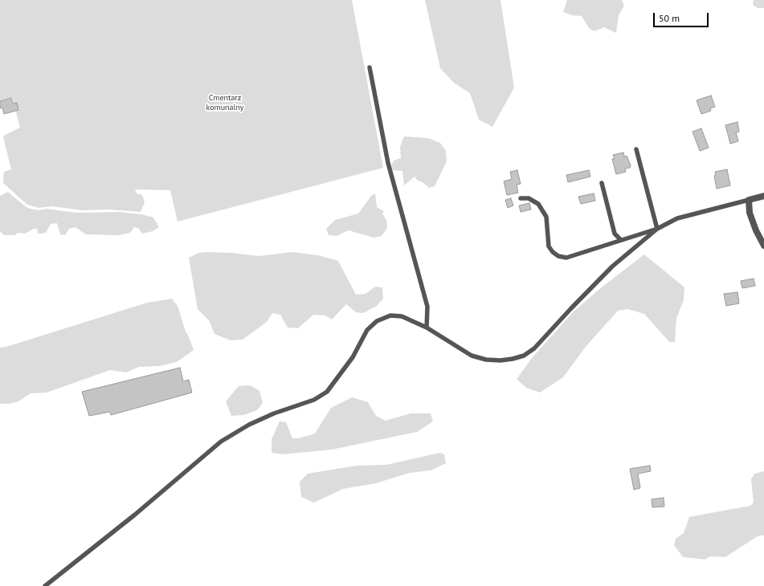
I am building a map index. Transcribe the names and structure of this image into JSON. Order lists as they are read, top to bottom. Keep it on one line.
{"parks":["Cmentarz komunalny"],"scale_bar":"50 m"}
